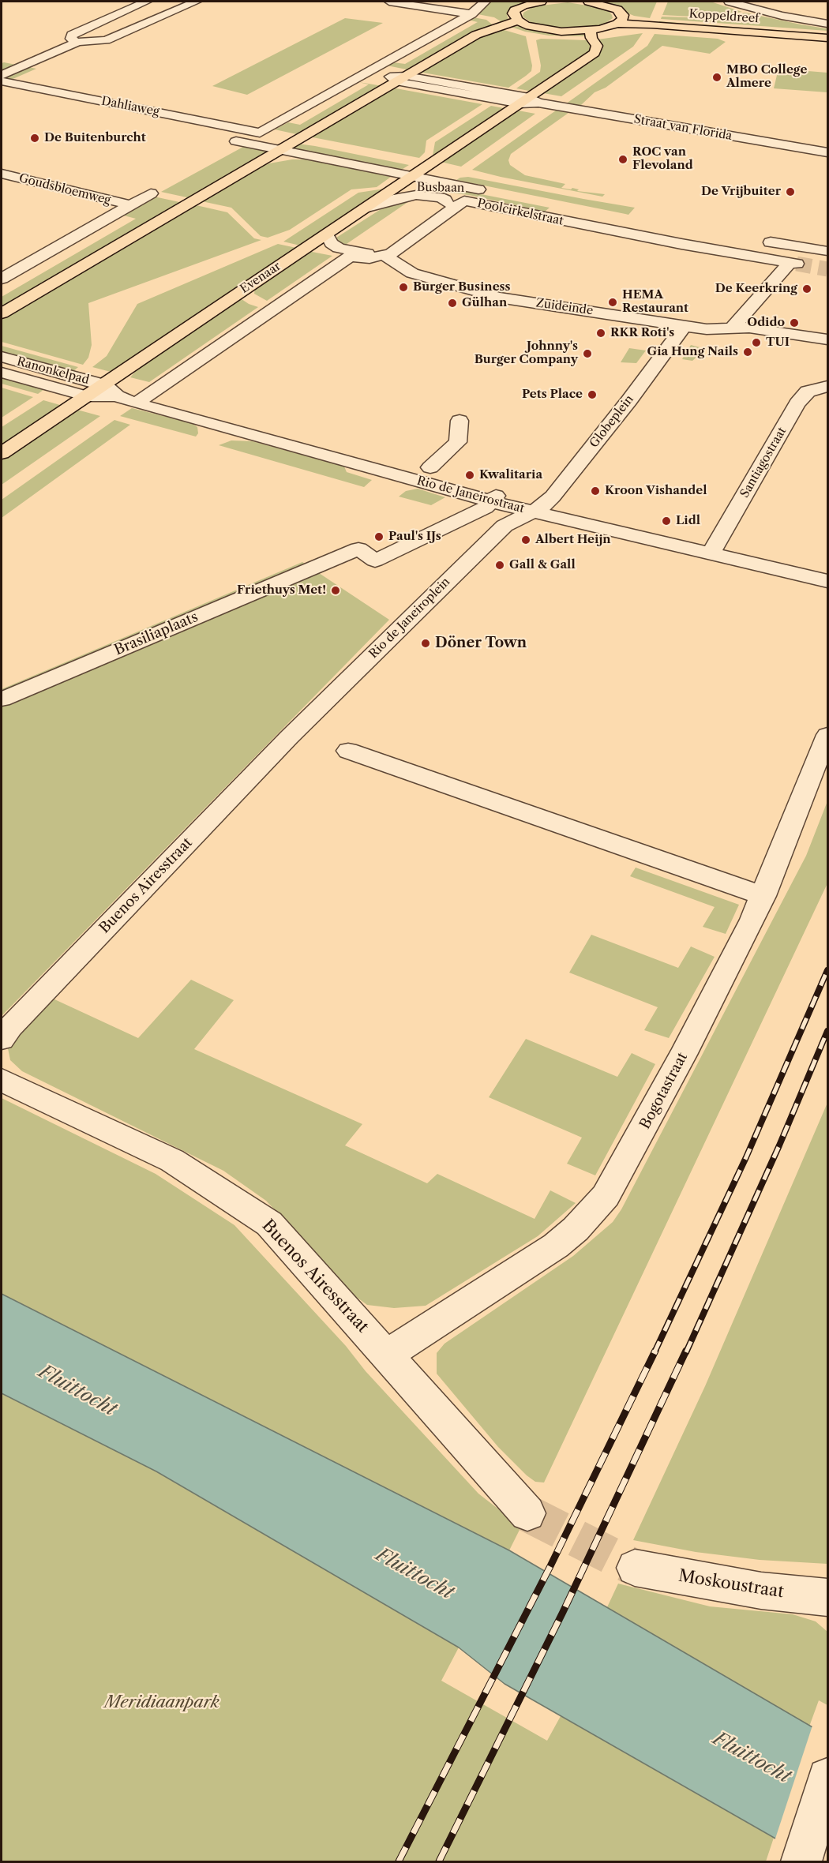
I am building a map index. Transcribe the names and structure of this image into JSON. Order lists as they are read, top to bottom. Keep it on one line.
{"streets":{"main road":["Koppeldreef","Evenaar"],"street":["Dahliaweg","Straat van Florida","Busbaan","Goudsbloemweg","Poolcirkelstraat","Zuideinde","Ranonkelpad","Globeplein","Santiagostraat","Rio de Janeirostraat","Rio de Janeiroplein","Brasiliaplaats","Buenos Airesstraat","Bogotastraat","Moskoustraat"]},"crossings":[["Straat van Florida","Evenaar"],["Busbaan","Evenaar"],["Poolcirkelstraat","Zuideinde"],["Poolcirkelstraat","Rio de Janeirostraat"],["Evenaar","Ranonkelpad"],["Evenaar","Rio de Janeirostraat"],["Zuideinde","Globeplein"],["Ranonkelpad","Rio de Janeirostraat"],["Globeplein","Rio de Janeirostraat"],["Globeplein","Rio de Janeiroplein"],["Santiagostraat","Rio de Janeirostraat"],["Rio de Janeirostraat","Rio de Janeiroplein"],["Rio de Janeirostraat","Brasiliaplaats"],["Rio de Janeiroplein","Buenos Airesstraat"],["Buenos Airesstraat","Bogotastraat"]],"water":["Fluittocht"],"parks":["Meridiaanpark"],"places":["MBO College Almere","De Buitenburcht","ROC van Flevoland","De Vrijbuiter","Burger Business","De Keerkring","HEMA Restaurant","Gülhan","Odido","RKR Roti's","TUI","Gia Hung Nails","Johnny's Burger Company","Pets Place","Kwalitaria","Kroon Vishandel","Lidl","Paul's IJs","Albert Heijn","Gall & Gall","Friethuys Met!","Döner Town"]}
